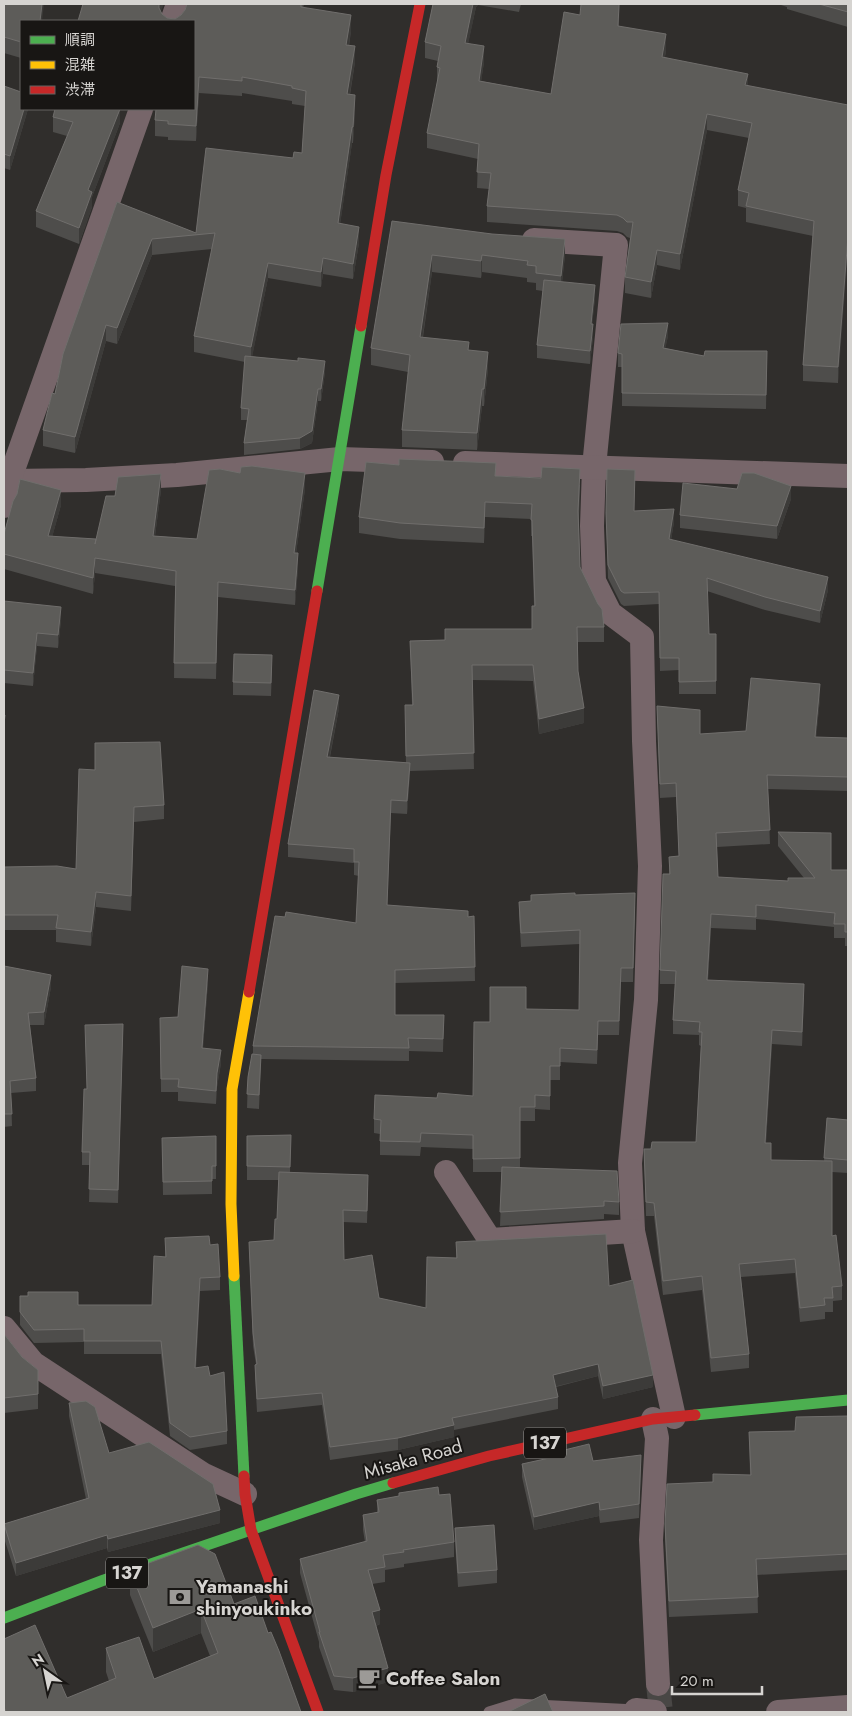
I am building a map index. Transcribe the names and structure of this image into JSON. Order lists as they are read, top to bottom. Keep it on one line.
{"streets":{"main road":["137","Misaka Road"]},"places":{"bank":["Yamanashi shinyoukinko"],"cafe":["Coffee Salon"]},"legend":["順調","混雑","渋滞"],"scale_bar":"20 m","north":"top left"}
